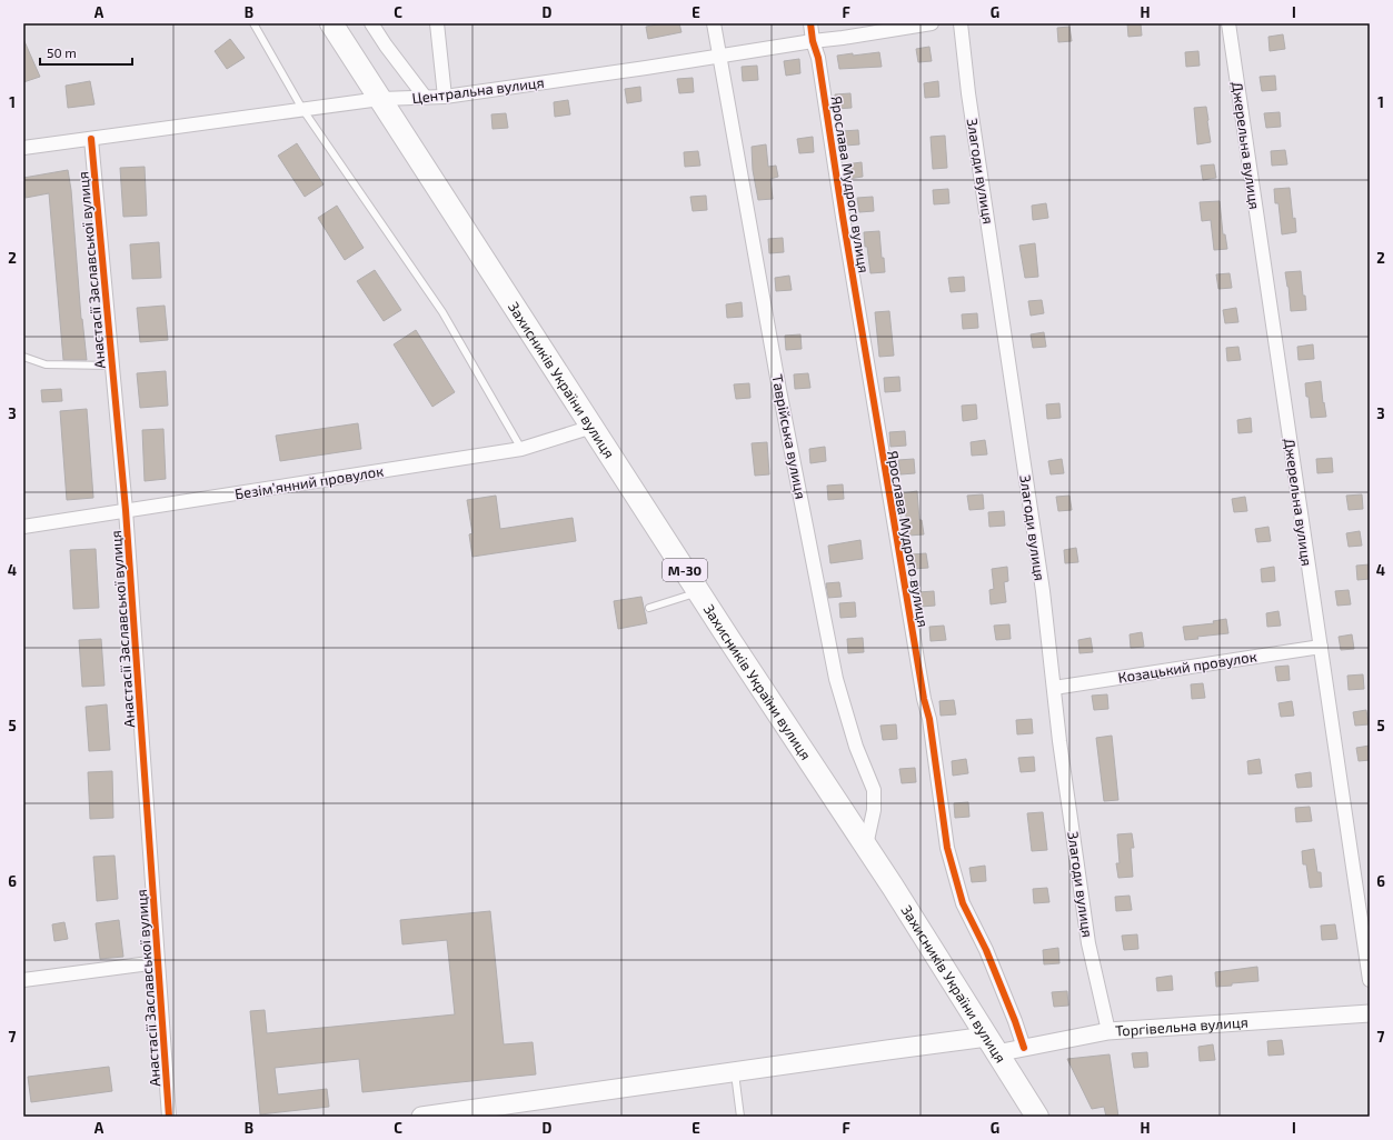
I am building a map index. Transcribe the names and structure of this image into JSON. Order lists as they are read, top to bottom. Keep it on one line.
{"streets":{"highway":["Захисників України вулиця","М-30"],"street":["Центральна вулиця","Джерельна вулиця","Злагоди вулиця","Ярослава Мудрого вулиця","Анастасії Заславської вулиця","Таврійська вулиця","Безімʼянний провулок","Козацький провулок","Торгівельна вулиця"]},"crossings":[["Центральна вулиця","Ярослава Мудрого вулиця"],["Центральна вулиця","Анастасії Заславської вулиця"],["Центральна вулиця","Захисників України вулиця"],["Центральна вулиця","Таврійська вулиця"],["Джерельна вулиця","Козацький провулок"],["Злагоди вулиця","Козацький провулок"],["Злагоди вулиця","Торгівельна вулиця"],["Ярослава Мудрого вулиця","Торгівельна вулиця"],["Анастасії Заславської вулиця","Безімʼянний провулок"],["Захисників України вулиця","Таврійська вулиця"],["Захисників України вулиця","Безімʼянний провулок"],["Захисників України вулиця","Торгівельна вулиця"]],"scale_bar":"50 m","grid":{"columns":["A","B","C","D","E","F","G","H","I"],"rows":["1","2","3","4","5","6","7"]}}
